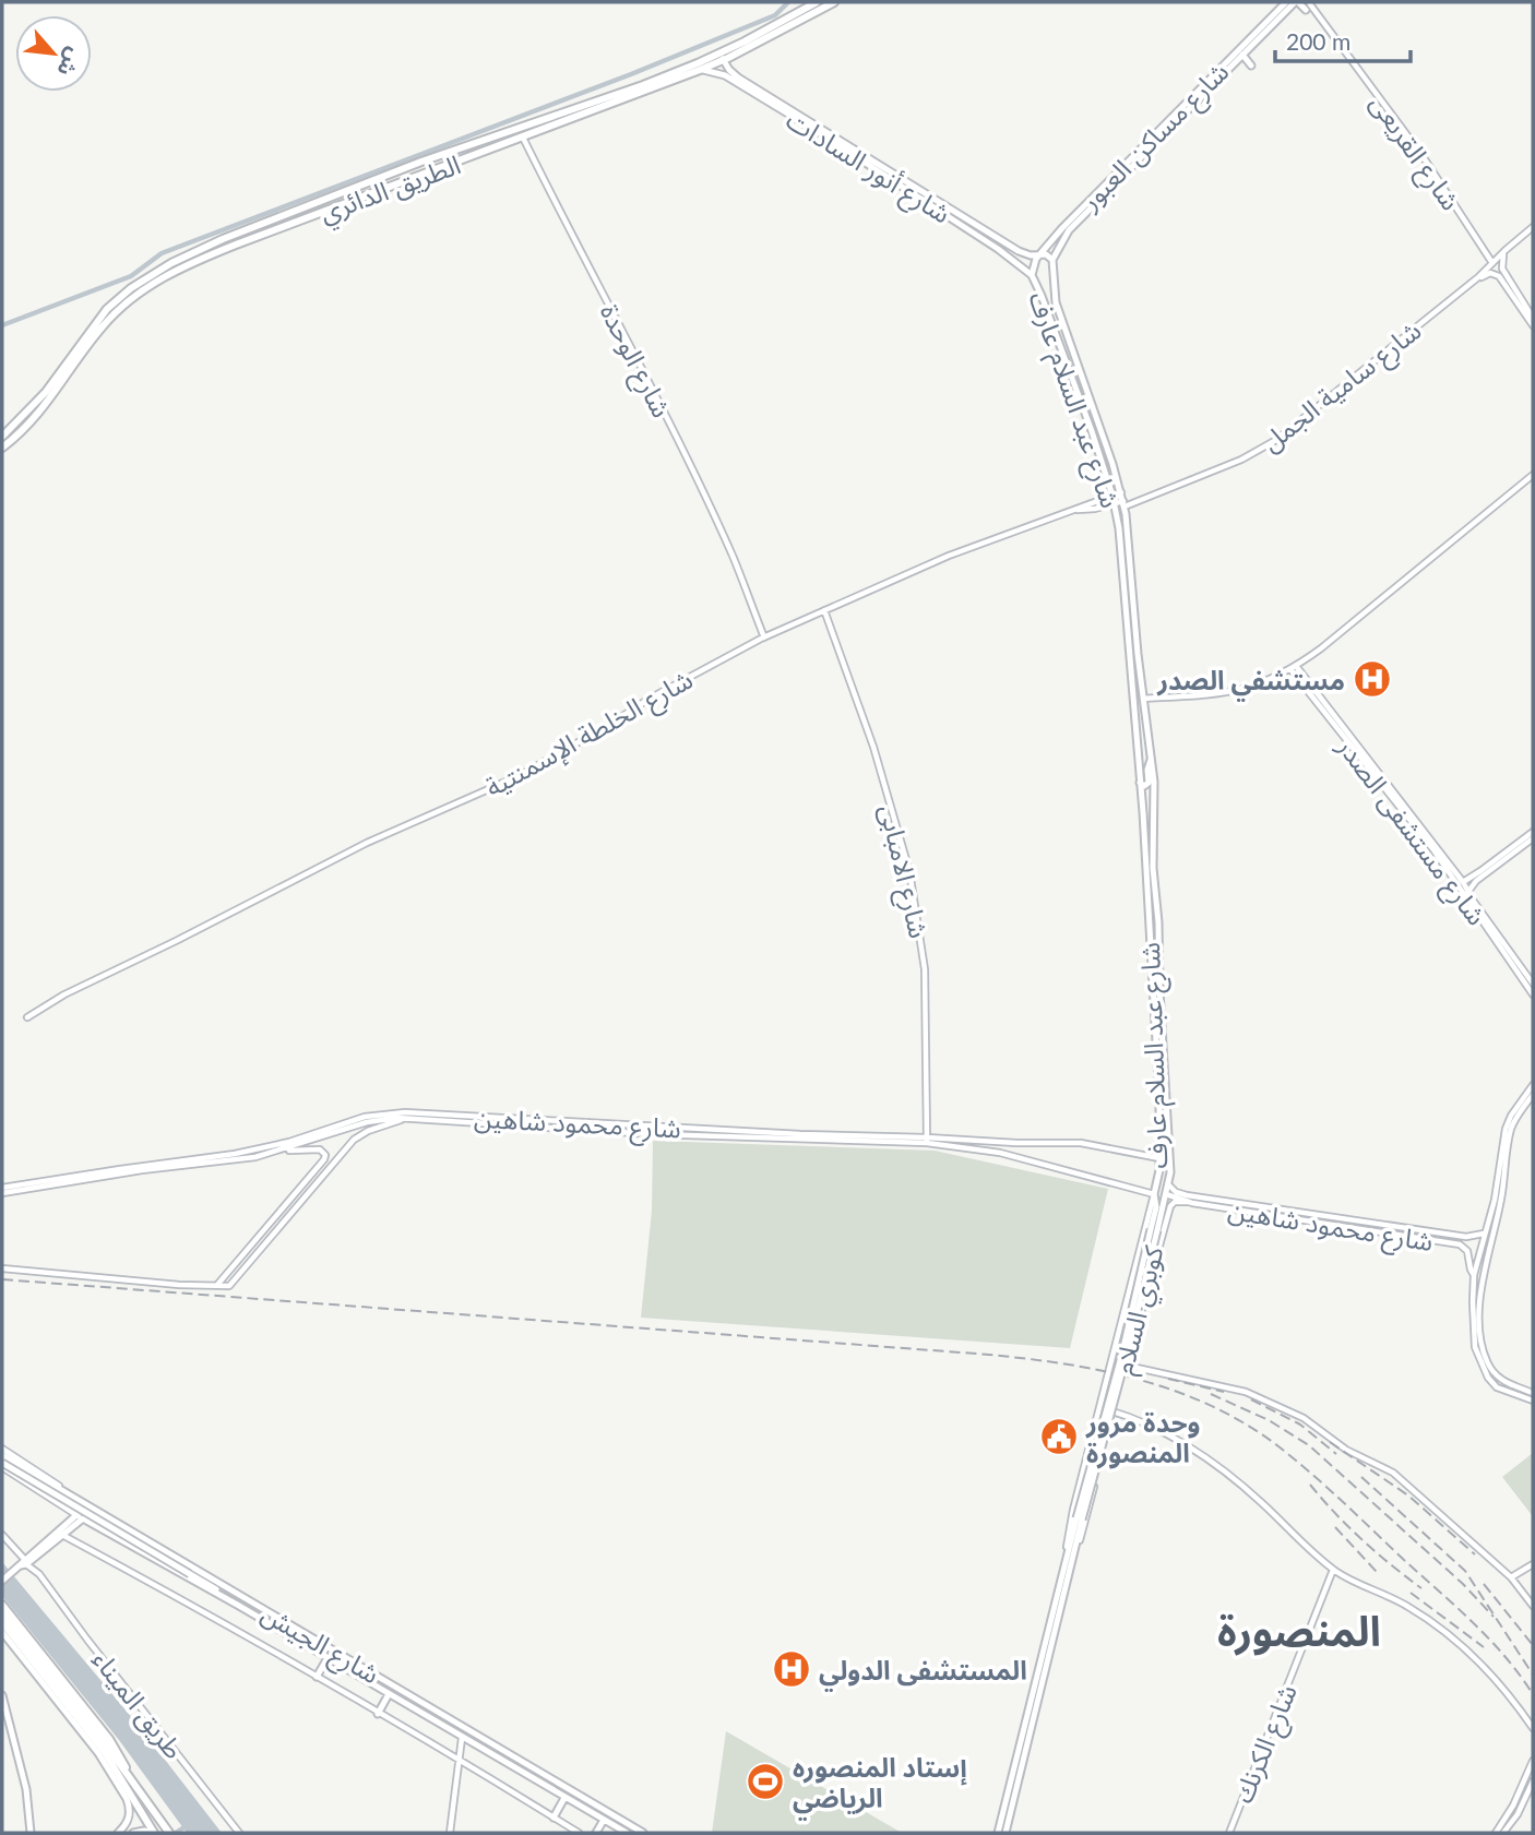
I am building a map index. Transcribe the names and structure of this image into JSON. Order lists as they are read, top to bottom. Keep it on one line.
{"streets":{"highway":["الطريق الدائري"],"main road":["شارع مساكن العبور","شارع القريعى","شارع أنور السادات","شارع الوحدة","شارع سامية الجمل","شارع عبد السلام عارف","شارع الخلطة الإسمنتية","شارع مستشفى الصدر","شارع الامبابى","شارع محمود شاهين","كوبري السلام","شارع الجيش","طريق الميناء","شارع الكرنك"]},"crossings":[["شارع مساكن العبور","شارع أنور السادات"],["شارع مساكن العبور","شارع عبد السلام عارف"],["شارع القريعى","شارع سامية الجمل"],["شارع أنور السادات","الطريق الدائري"],["شارع أنور السادات","شارع عبد السلام عارف"],["الطريق الدائري","شارع الوحدة"],["شارع الوحدة","شارع الخلطة الإسمنتية"],["شارع سامية الجمل","شارع عبد السلام عارف"],["شارع سامية الجمل","شارع الخلطة الإسمنتية"],["شارع عبد السلام عارف","شارع الخلطة الإسمنتية"],["شارع عبد السلام عارف","شارع محمود شاهين"],["شارع عبد السلام عارف","كوبري السلام"],["شارع الخلطة الإسمنتية","شارع الامبابى"],["شارع الامبابى","شارع محمود شاهين"],["شارع محمود شاهين","كوبري السلام"]],"districts":["المنصورة"],"places":{"hospital":["مستشفي الصدر","المستشفى الدولي"],"public building":["وحدة مرور المنصورة"],"sports":["إستاد المنصوره الرياضي"]},"scale_bar":"200 m","north":"bottom right"}
